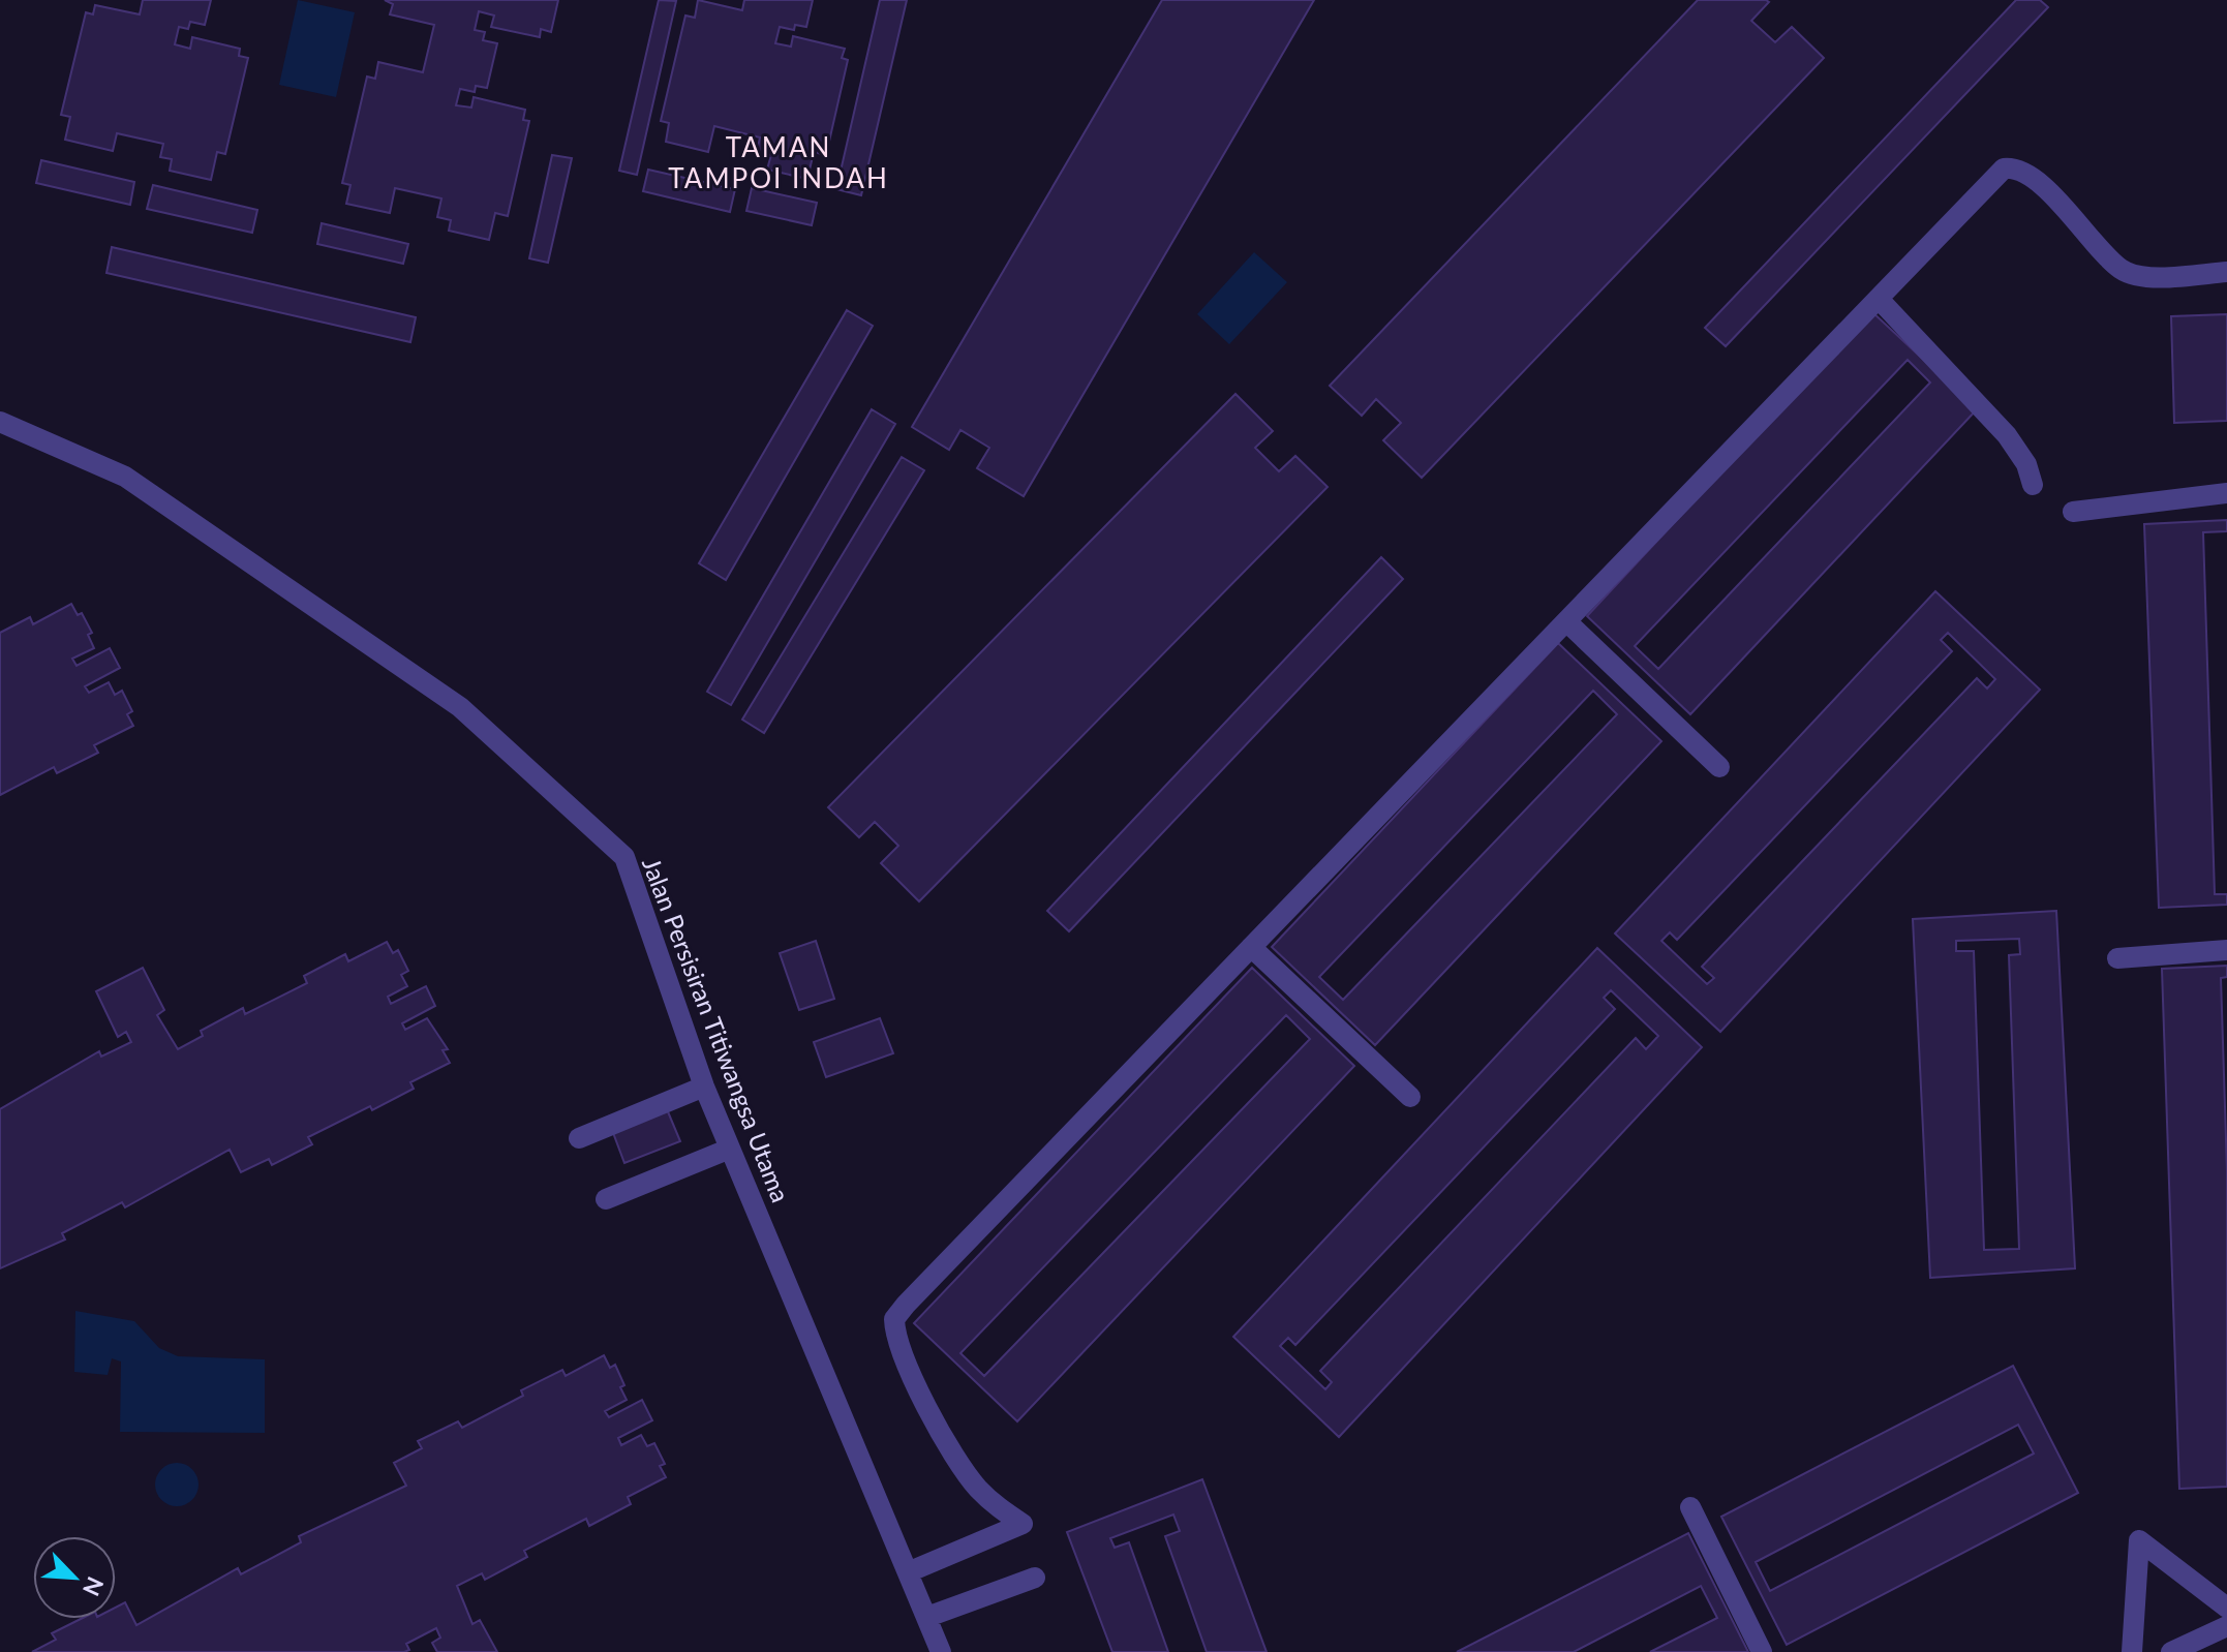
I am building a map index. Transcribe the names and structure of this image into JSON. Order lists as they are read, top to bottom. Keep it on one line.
{"streets":{"street":["Jalan Persisiran Titiwangsa Utama"]},"districts":["TAMAN TAMPOI INDAH"],"north":"bottom right"}
